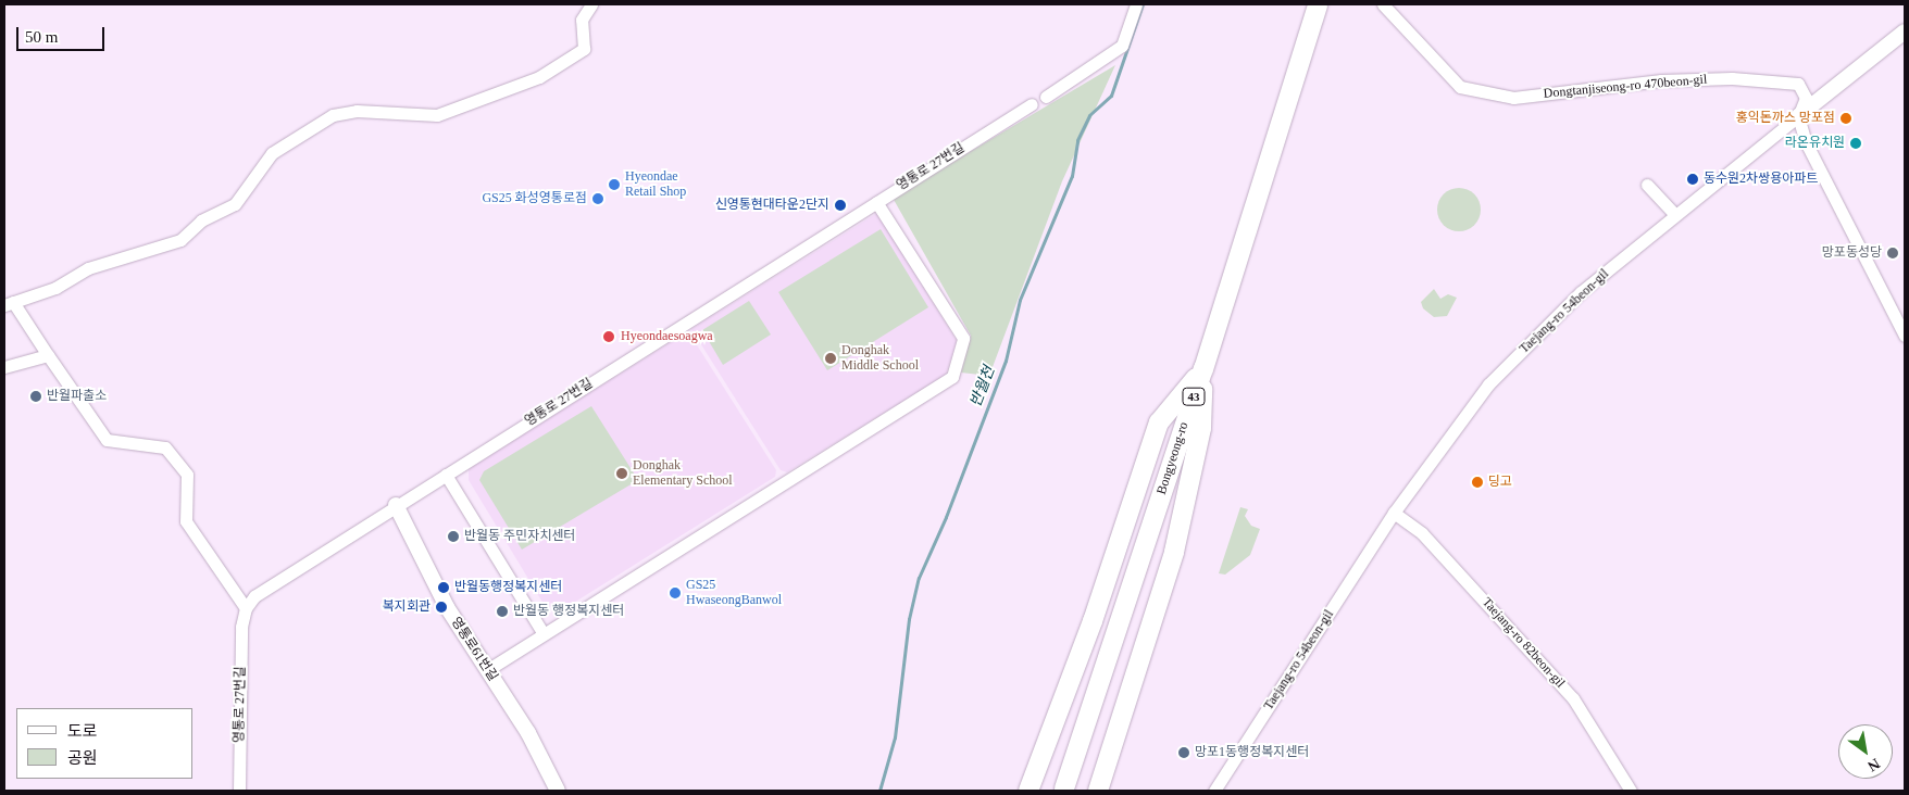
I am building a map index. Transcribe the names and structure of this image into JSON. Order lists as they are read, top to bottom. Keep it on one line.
{"streets":{"highway":["43","Bongyeong-ro"],"street":["Dongtanjiseong-ro 470beon-gil","영통로 27번길","Taejang-ro 54beon-gil","Taejang-ro 82beon-gil","영통로61번길"]},"crossings":[["Dongtanjiseong-ro 470beon-gil","Taejang-ro 54beon-gil"],["영통로 27번길","영통로61번길"],["Taejang-ro 54beon-gil","Taejang-ro 82beon-gil"]],"water":["반월천"],"places":["홍익돈까스 망포점","라온유치원","동수원2차쌍용아파트","Hyeondae Retail Shop","GS25 화성영통로점","신영통현대타운2단지","망포동성당","Hyeondaesoagwa","Donghak Middle School","반월파출소","Donghak Elementary School","딩고","반월동 주민자치센터","반월동행정복지센터","GS25 HwaseongBanwol","복지회관","반월동 행정복지센터","망포1동행정복지센터"],"legend":["도로","공원"],"scale_bar":"50 m","north":"bottom right"}
